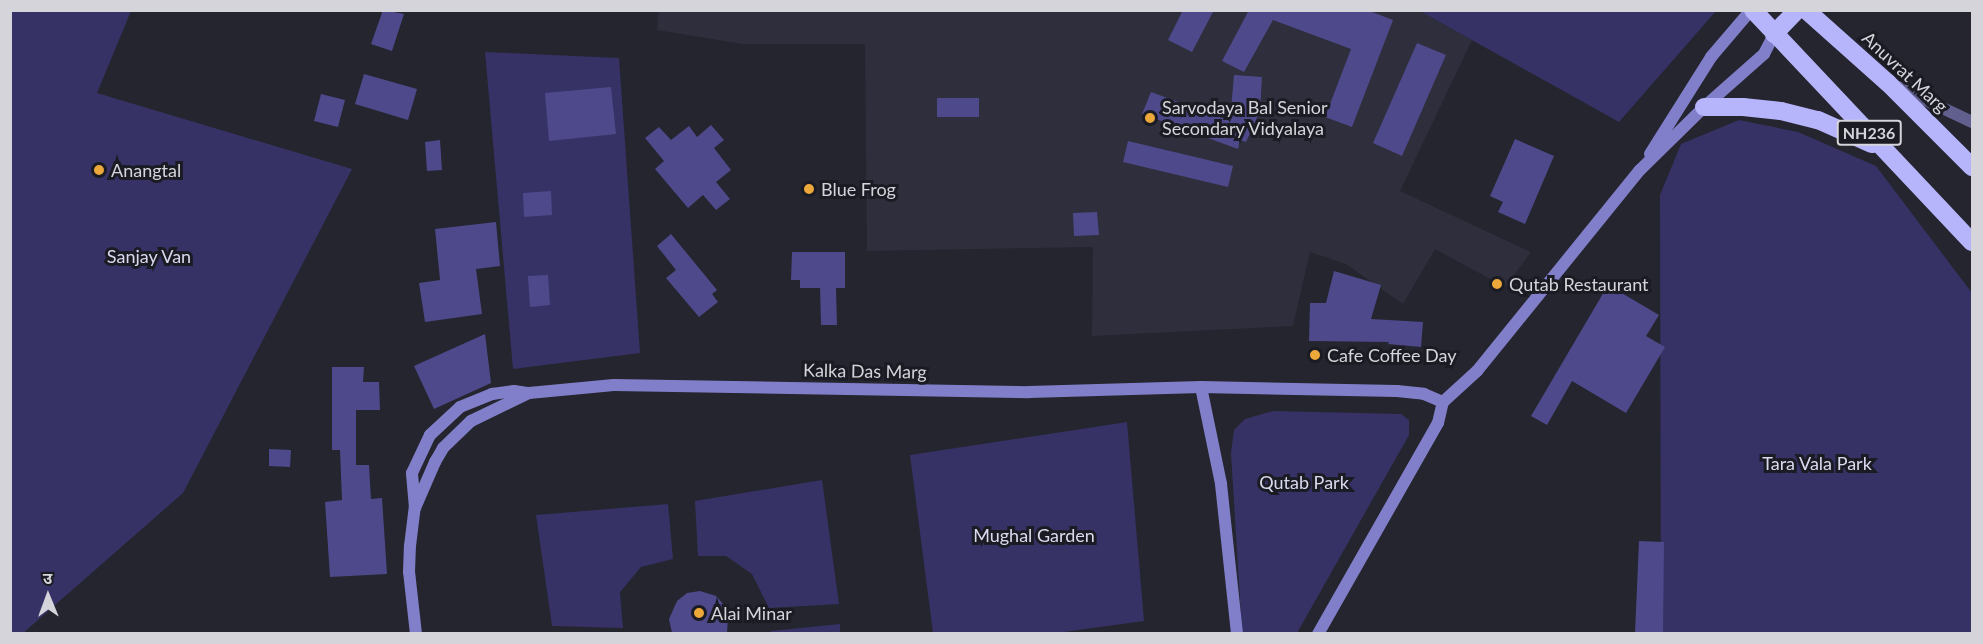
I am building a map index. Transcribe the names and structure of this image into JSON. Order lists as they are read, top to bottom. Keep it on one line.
{"streets":{"highway":["Anuvrat Marg","NH236"],"street":["Kalka Das Marg"]},"parks":["Sanjay Van","Tara Vala Park","Qutab Park","Mughal Garden"],"places":["Sarvodaya Bal Senior Secondary Vidyalaya","Anangtal","Blue Frog","Qutab Restaurant","Cafe Coffee Day","Alai Minar"],"north":"top"}
